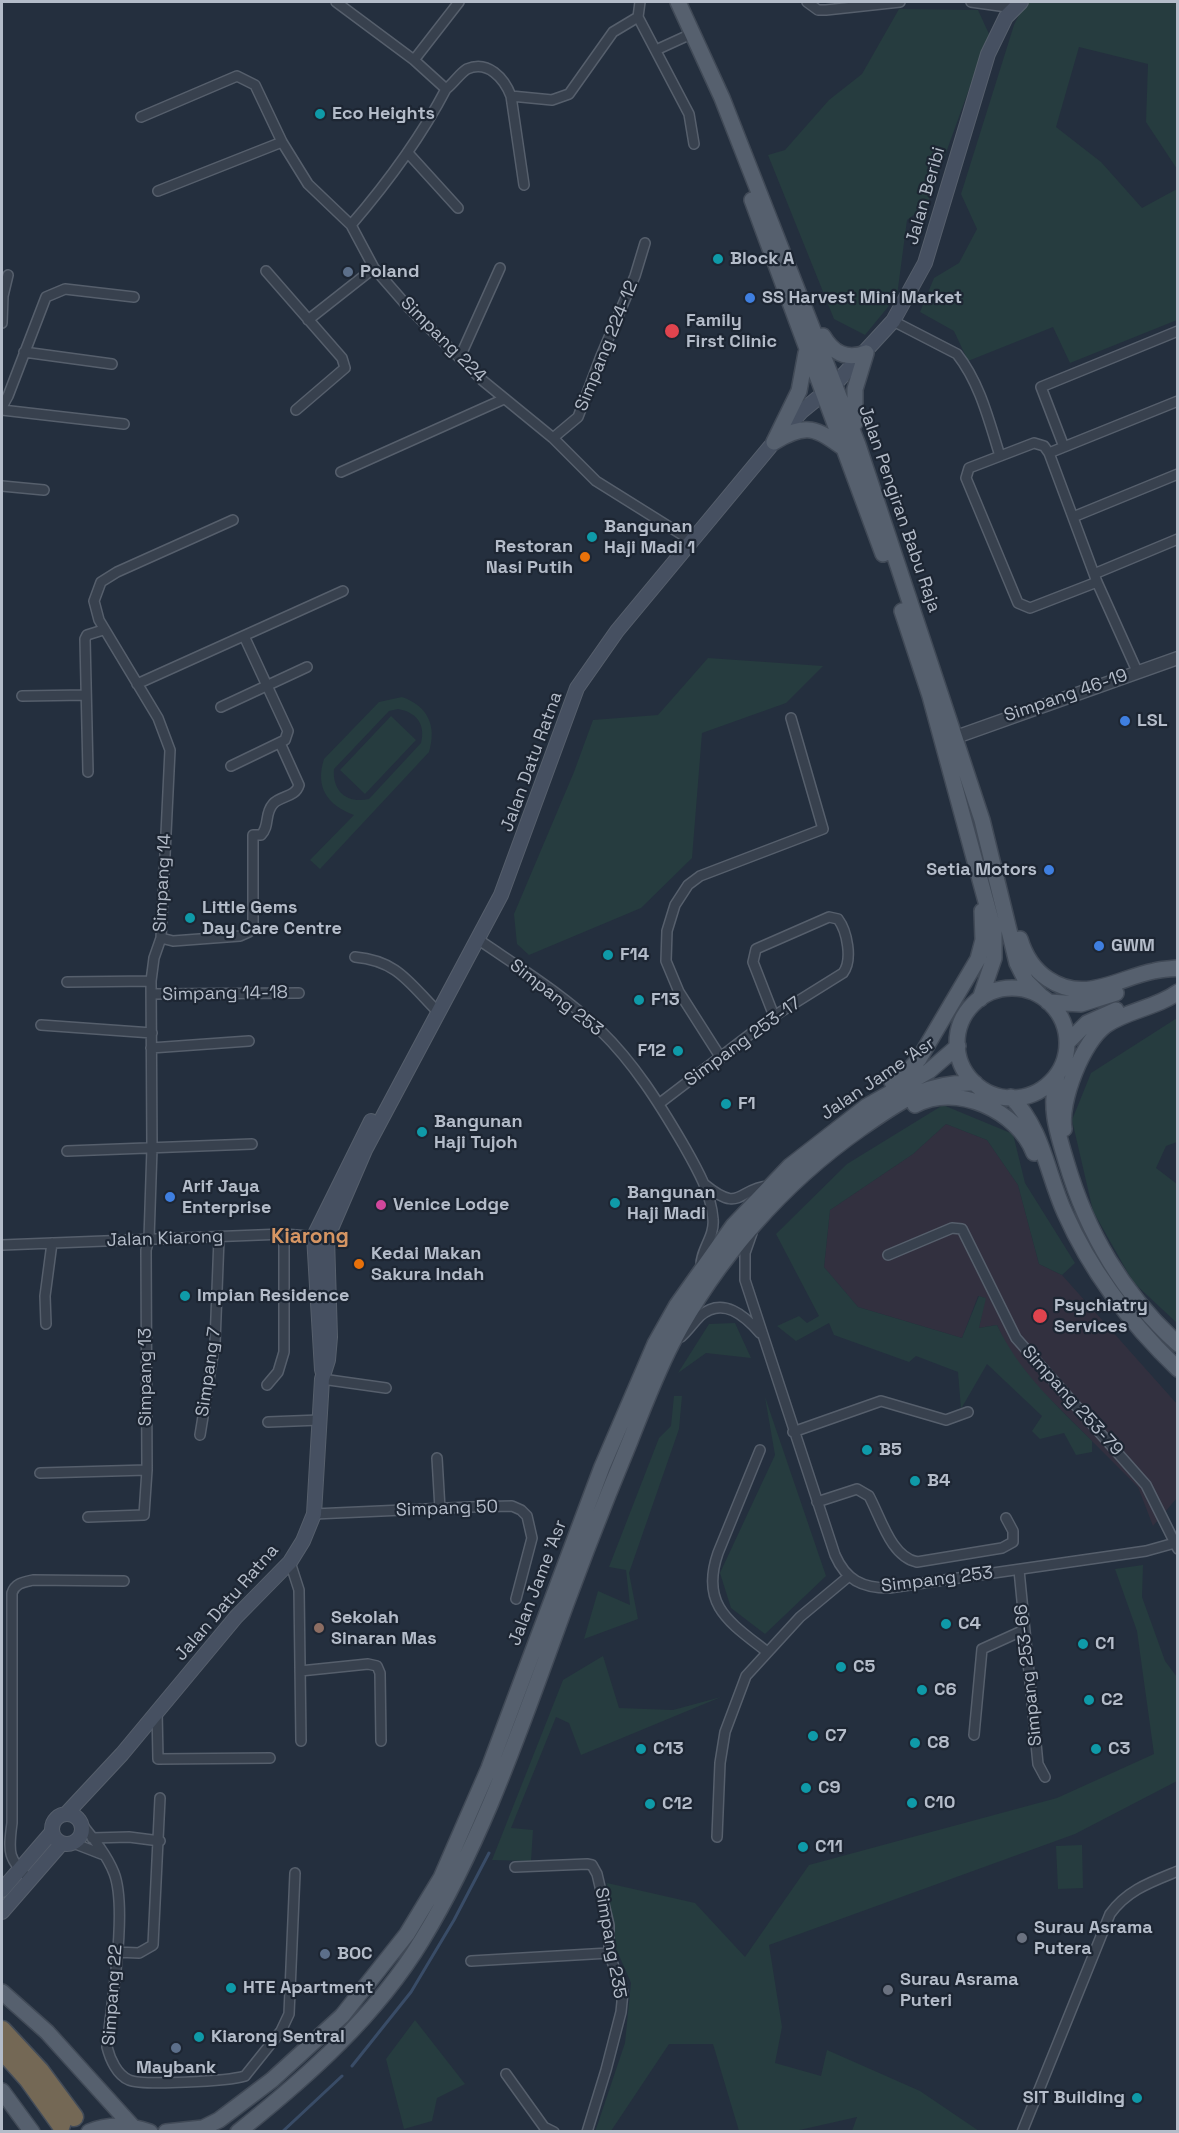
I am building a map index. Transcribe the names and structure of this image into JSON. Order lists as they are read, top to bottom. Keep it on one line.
{"streets":{"main road":["Jalan Beribi","Jalan Pengiran Babu Raja","Jalan Datu Ratna","Jalan Jame 'Asr"],"street":["Simpang 224","Simpang 224-12","Simpang 46-19","Simpang 14","Simpang 14-18","Simpang 253","Simpang 253-17","Jalan Kiarong","Simpang 7","Simpang 13","Simpang 253-79","Simpang 50","Simpang 253-66","Simpang 235","Simpang 22"]},"crossings":[["Jalan Beribi","Jalan Pengiran Babu Raja"],["Jalan Beribi","Jalan Datu Ratna"],["Simpang 224","Simpang 224-12"],["Simpang 224","Jalan Datu Ratna"],["Jalan Pengiran Babu Raja","Simpang 46-19"],["Jalan Pengiran Babu Raja","Jalan Datu Ratna"],["Jalan Pengiran Babu Raja","Jalan Jame 'Asr"],["Jalan Datu Ratna","Simpang 253"],["Jalan Datu Ratna","Jalan Kiarong"],["Jalan Datu Ratna","Simpang 50"],["Jalan Datu Ratna","Simpang 22"],["Simpang 14","Simpang 14-18"],["Simpang 14","Jalan Kiarong"],["Simpang 14","Simpang 13"],["Simpang 253","Simpang 253-17"],["Simpang 253","Jalan Jame 'Asr"],["Simpang 253","Simpang 253-79"],["Simpang 253","Simpang 253-66"],["Jalan Kiarong","Simpang 7"],["Jalan Kiarong","Simpang 13"]],"districts":["Kiarong"],"places":["Eco Heights","Block A","Poland","SS Harvest Mini Market","Family First Clinic","Bangunan Haji Madi 1","Restoran Nasi Putih","LSL","Setia Motors","Little Gems Day Care Centre","GWM","F14","F13","F12","F1","Bangunan Haji Tujoh","Arif Jaya Enterprise","Bangunan Haji Madi","Venice Lodge","Kedai Makan Sakura Indah","Impian Residence","Psychiatry Services","B5","B4","C4","Sekolah Sinaran Mas","C1","C5","C6","C2","C7","C8","C13","C3","C9","C10","C12","C11","Surau Asrama Putera","BOC","HTE Apartment","Surau Asrama Puteri","Kiarong Sentral","Maybank","SIT Building"]}
